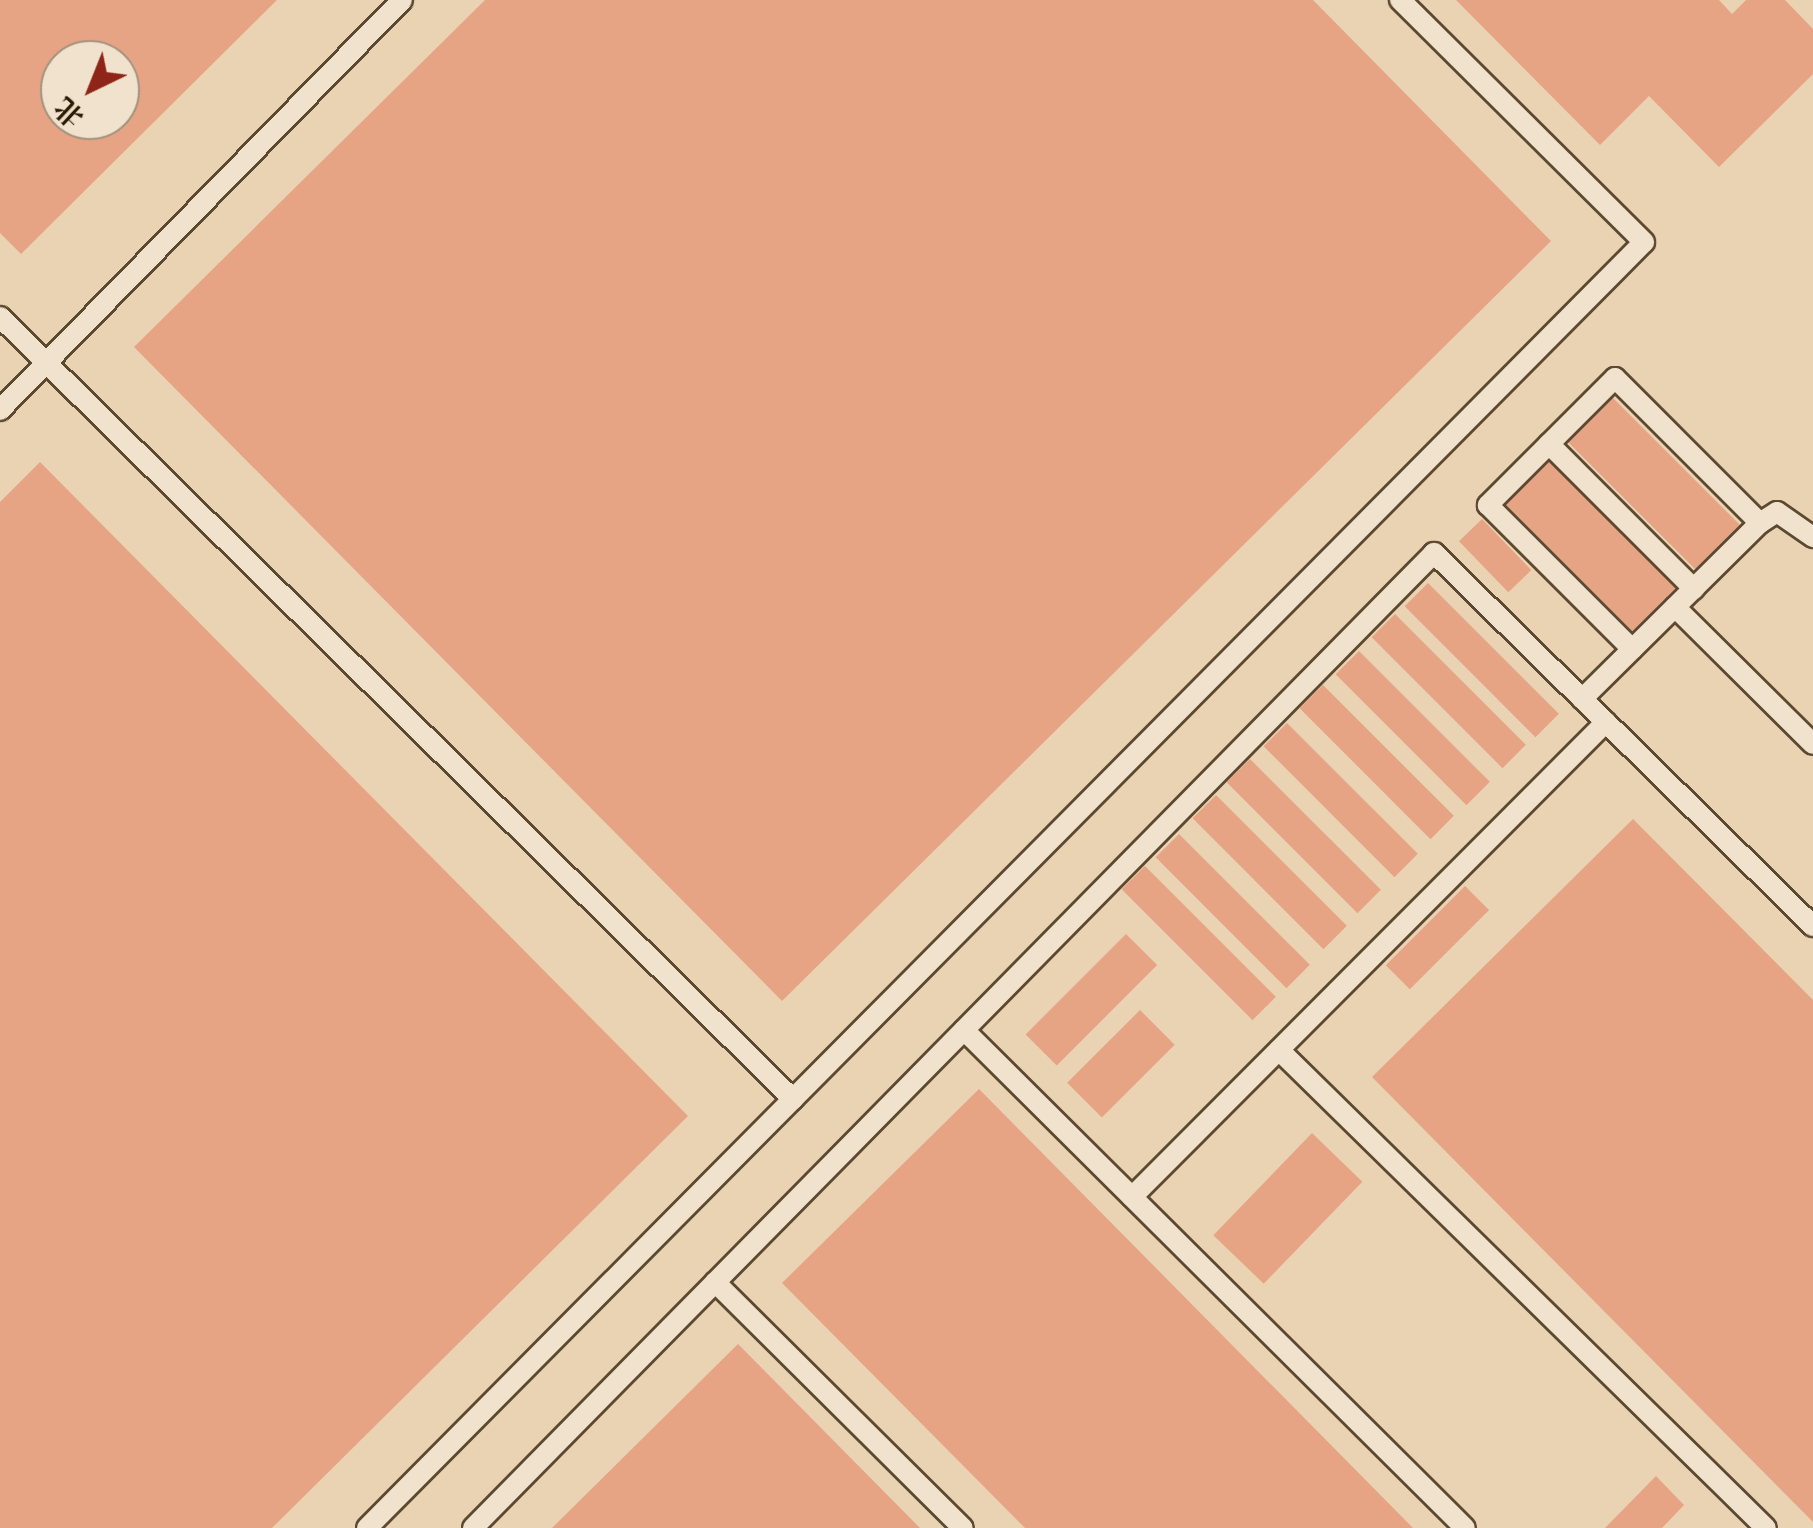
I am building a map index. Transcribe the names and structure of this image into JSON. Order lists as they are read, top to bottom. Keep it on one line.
{"north":"bottom left"}
